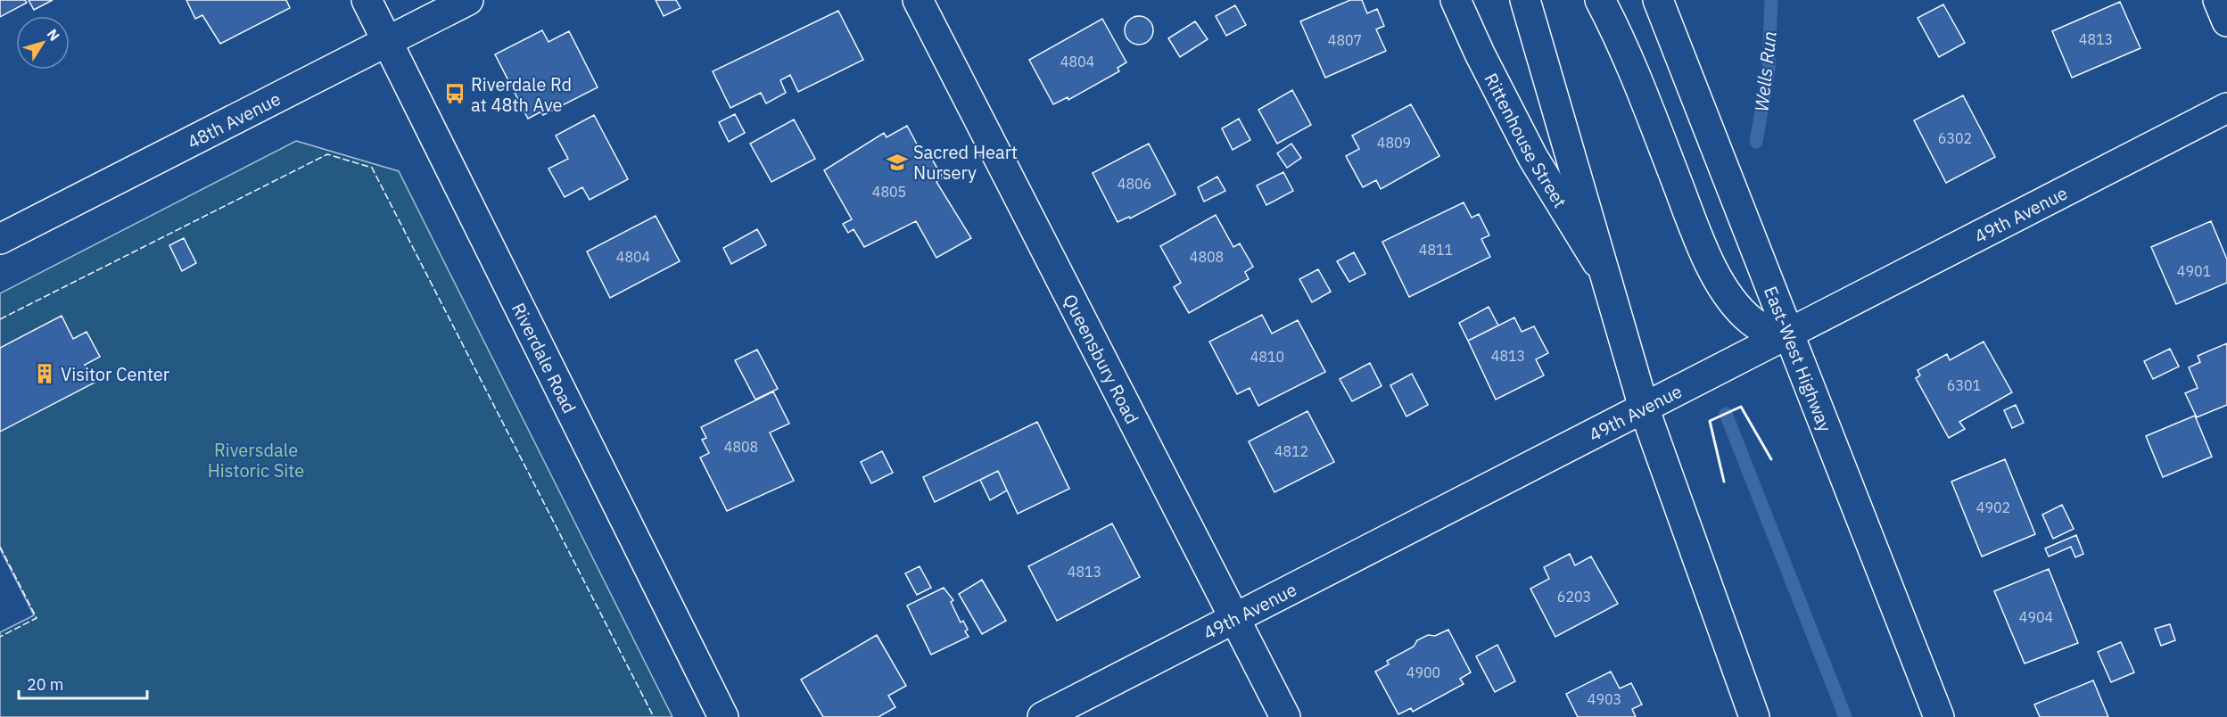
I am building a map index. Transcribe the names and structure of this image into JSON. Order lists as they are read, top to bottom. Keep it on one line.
{"streets":{"street":["48th Avenue","Rittenhouse Street","49th Avenue","Riverdale Road","Queensbury Road","East-West Highway"]},"crossings":[["48th Avenue","Riverdale Road"],["49th Avenue","Queensbury Road"],["49th Avenue","East-West Highway"]],"water":["Wells Run"],"parks":["Riversdale Historic Site"],"places":{"bus stop":["Riverdale Rd at 48th Ave"],"school or university":["Sacred Heart Nursery"],"building":["Visitor Center"]},"house_numbers":["4813","4807","4804","6302","4809","4806","4805","4811","4804","4808","4901","4813","4810","6301","4808","4812","4902","4813","6203","4904","4900","4903"],"scale_bar":"20 m","north":"top right"}
